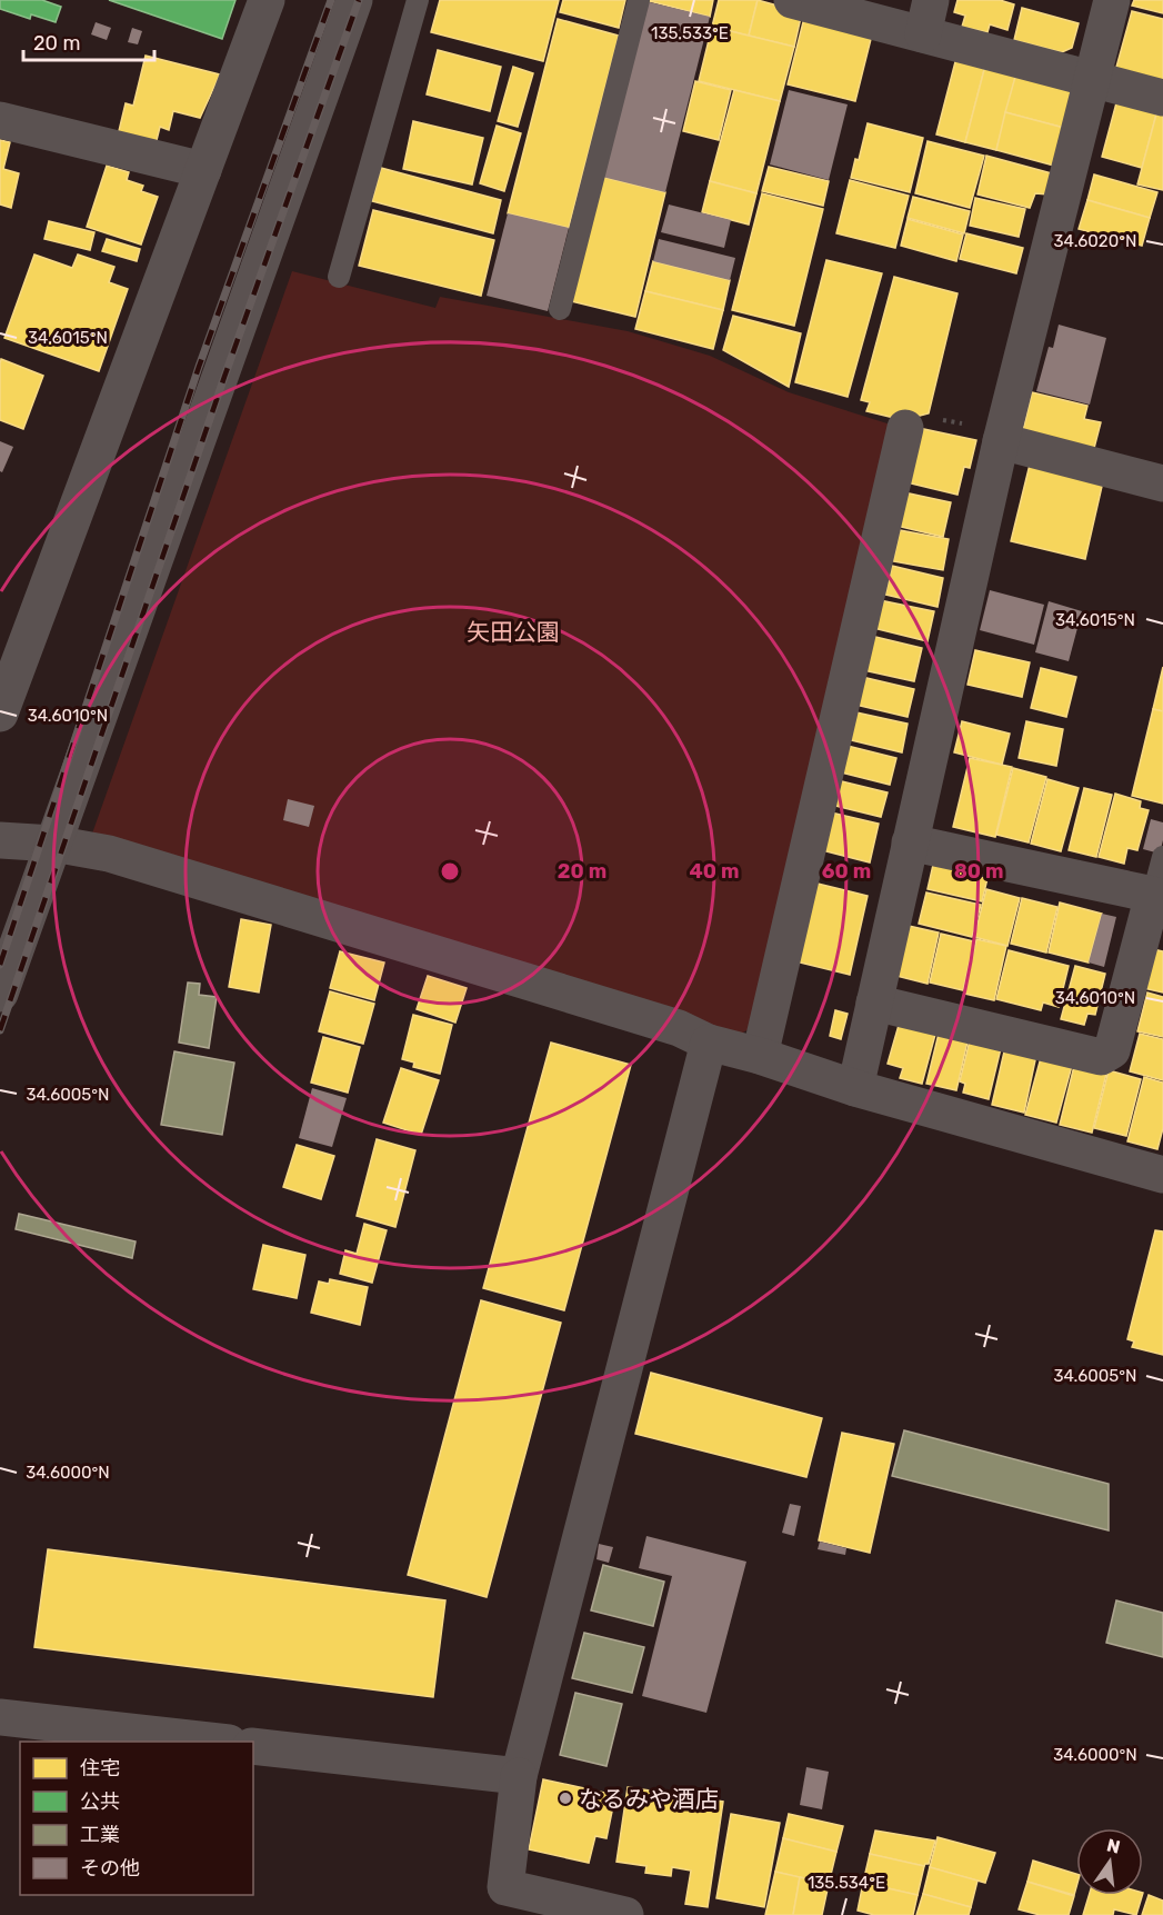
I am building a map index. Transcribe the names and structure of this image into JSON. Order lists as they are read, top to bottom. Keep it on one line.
{"parks":["矢田公園"],"places":["なるみや酒店"],"legend":["住宅","公共","工業","その他"],"scale_bar":"20 m","north":"top","coordinates":["135.533°E","34.6020°N","34.6015°N","34.6010°N","34.6005°N","34.6000°N","135.534°E"],"rings":["20 m","40 m","60 m","80 m"]}
